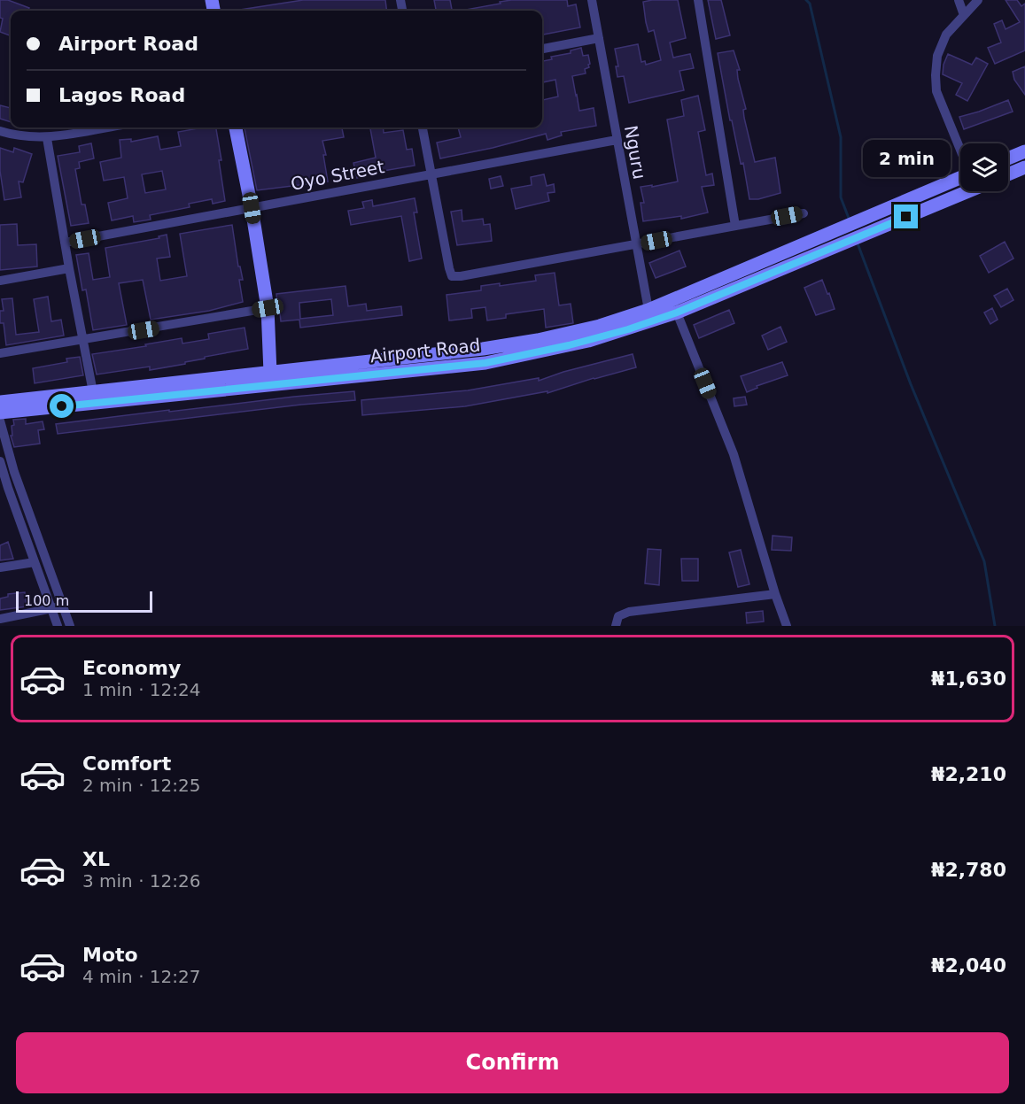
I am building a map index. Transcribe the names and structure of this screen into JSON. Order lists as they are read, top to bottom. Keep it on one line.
{"streets":{"main road":["Airport Road"],"street":["Nguru","Oyo Street"]},"crossings":[["Nguru","Oyo Street"],["Nguru","Airport Road"]],"scale_bar":"100 m","page":{"banner":["Airport Road","Lagos Road"],"bubble":"2 min","scale":"100 m","list":[{"name":"Economy","note":"1 min · 12:24","value":"₦1,630"},{"name":"Comfort","note":"2 min · 12:25","value":"₦2,210"},{"name":"XL","note":"3 min · 12:26","value":"₦2,780"},{"name":"Moto","note":"4 min · 12:27","value":"₦2,040"}],"buttons":"Confirm"}}
